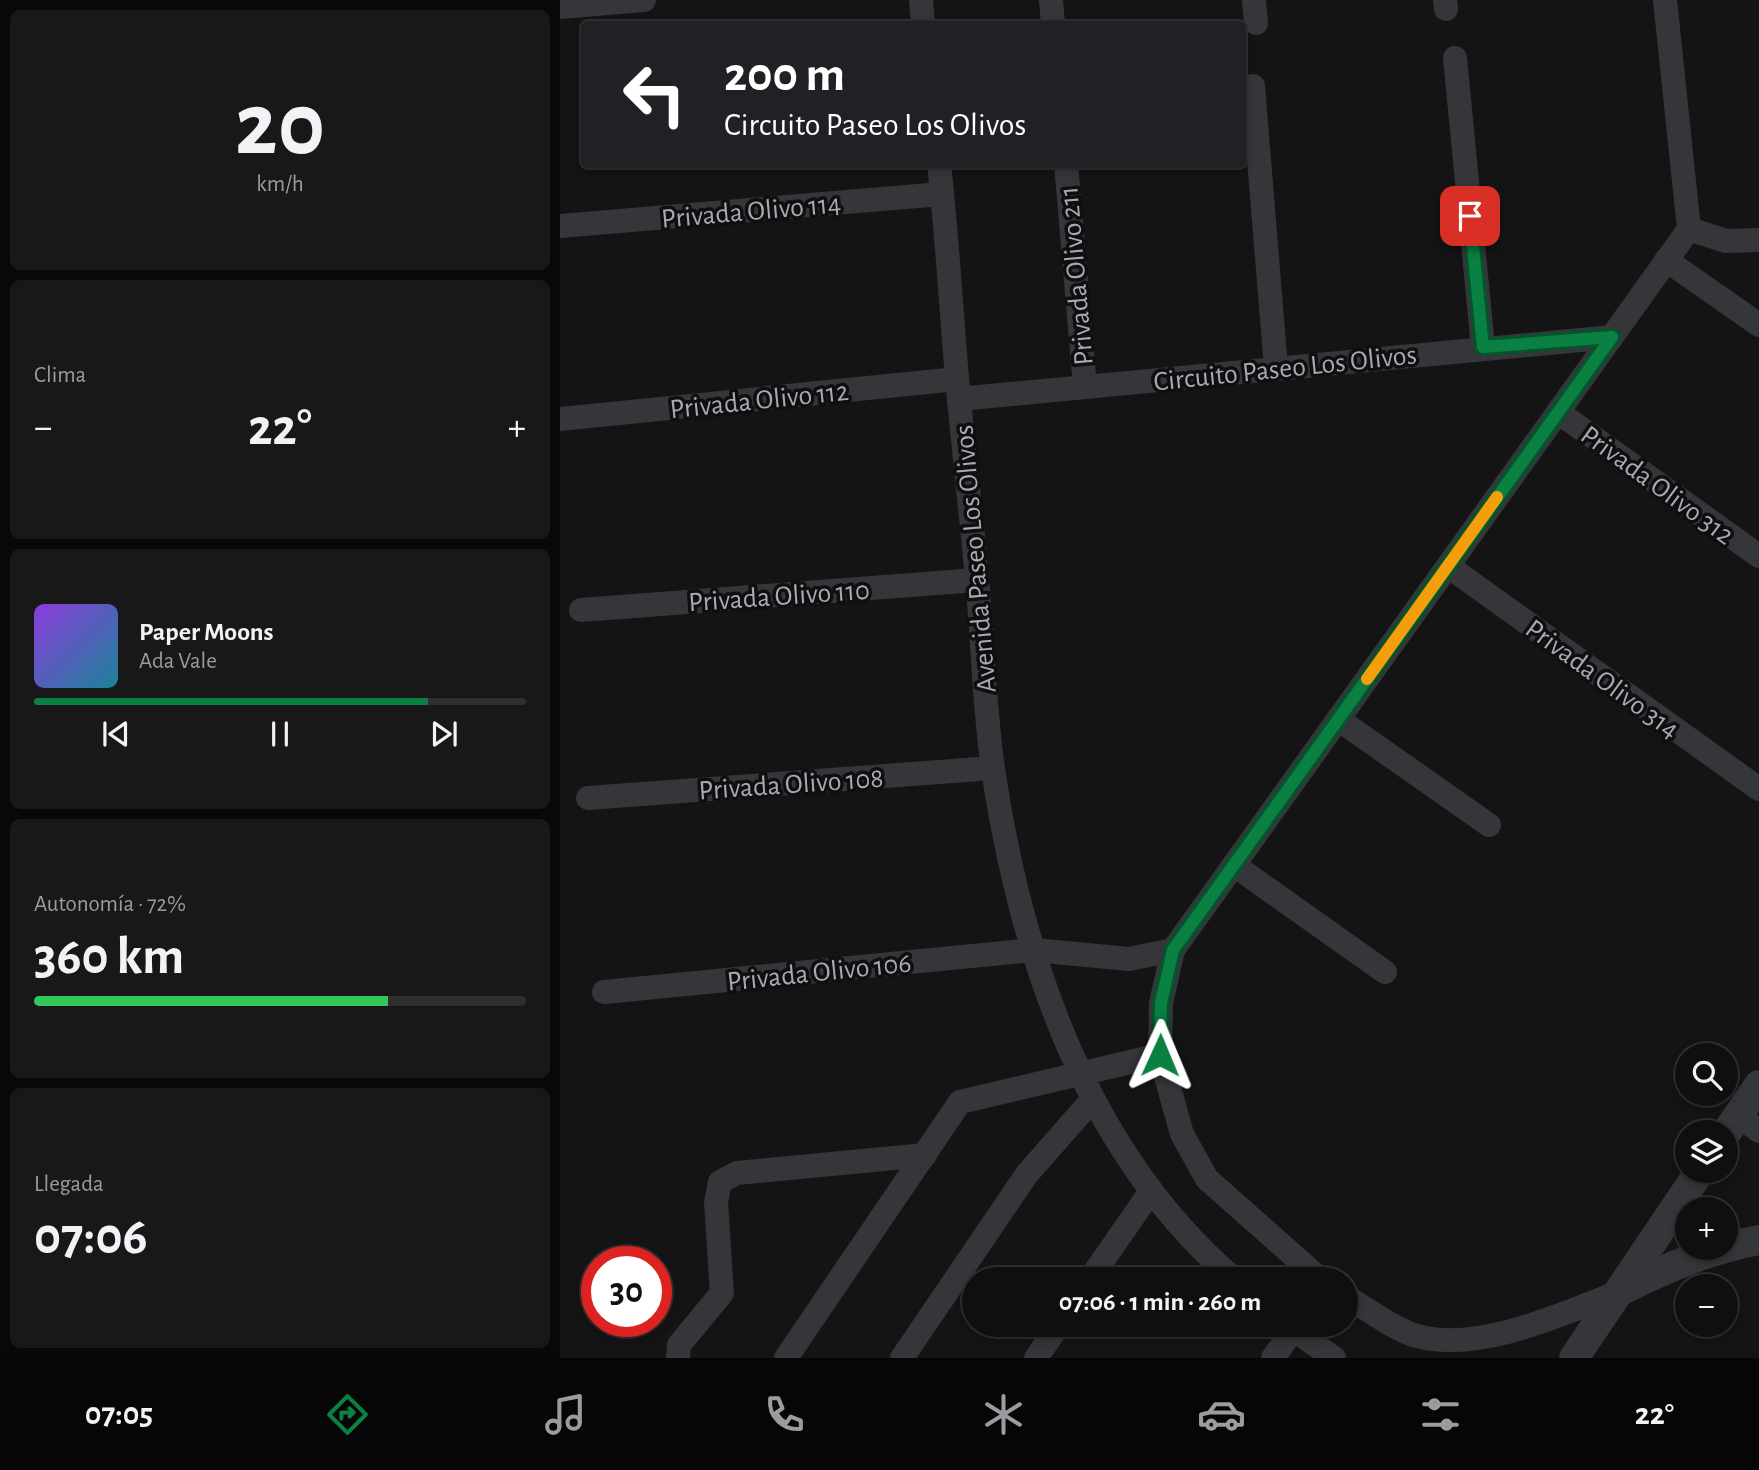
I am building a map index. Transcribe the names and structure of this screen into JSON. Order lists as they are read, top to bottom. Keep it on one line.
{"streets":{"street":["Privada Olivo 114","Privada Olivo 211","Circuito Paseo Los Olivos","Privada Olivo 112","Privada Olivo 312","Avenida Paseo Los Olivos","Privada Olivo 110","Privada Olivo 314","Privada Olivo 108","Privada Olivo 106"]},"crossings":[["Privada Olivo 114","Avenida Paseo Los Olivos"],["Privada Olivo 211","Circuito Paseo Los Olivos"],["Circuito Paseo Los Olivos","Privada Olivo 112"],["Circuito Paseo Los Olivos","Avenida Paseo Los Olivos"],["Privada Olivo 112","Avenida Paseo Los Olivos"],["Avenida Paseo Los Olivos","Privada Olivo 110"],["Avenida Paseo Los Olivos","Privada Olivo 108"],["Avenida Paseo Los Olivos","Privada Olivo 106"]],"page":{"tile":[["20","km/h"],"Clima",["Autonomía · 72%","360 km"],["Llegada","07:06"]],"turn":["200 m","Circuito Paseo Los Olivos"],"heat":["−","22°","+"],"song":["Paper Moons","Ada Vale"],"map_buttons":["+","−"],"limit":"30","trip":"07:06 · 1 min · 260 m","tabs":["07:05","22°"]}}
